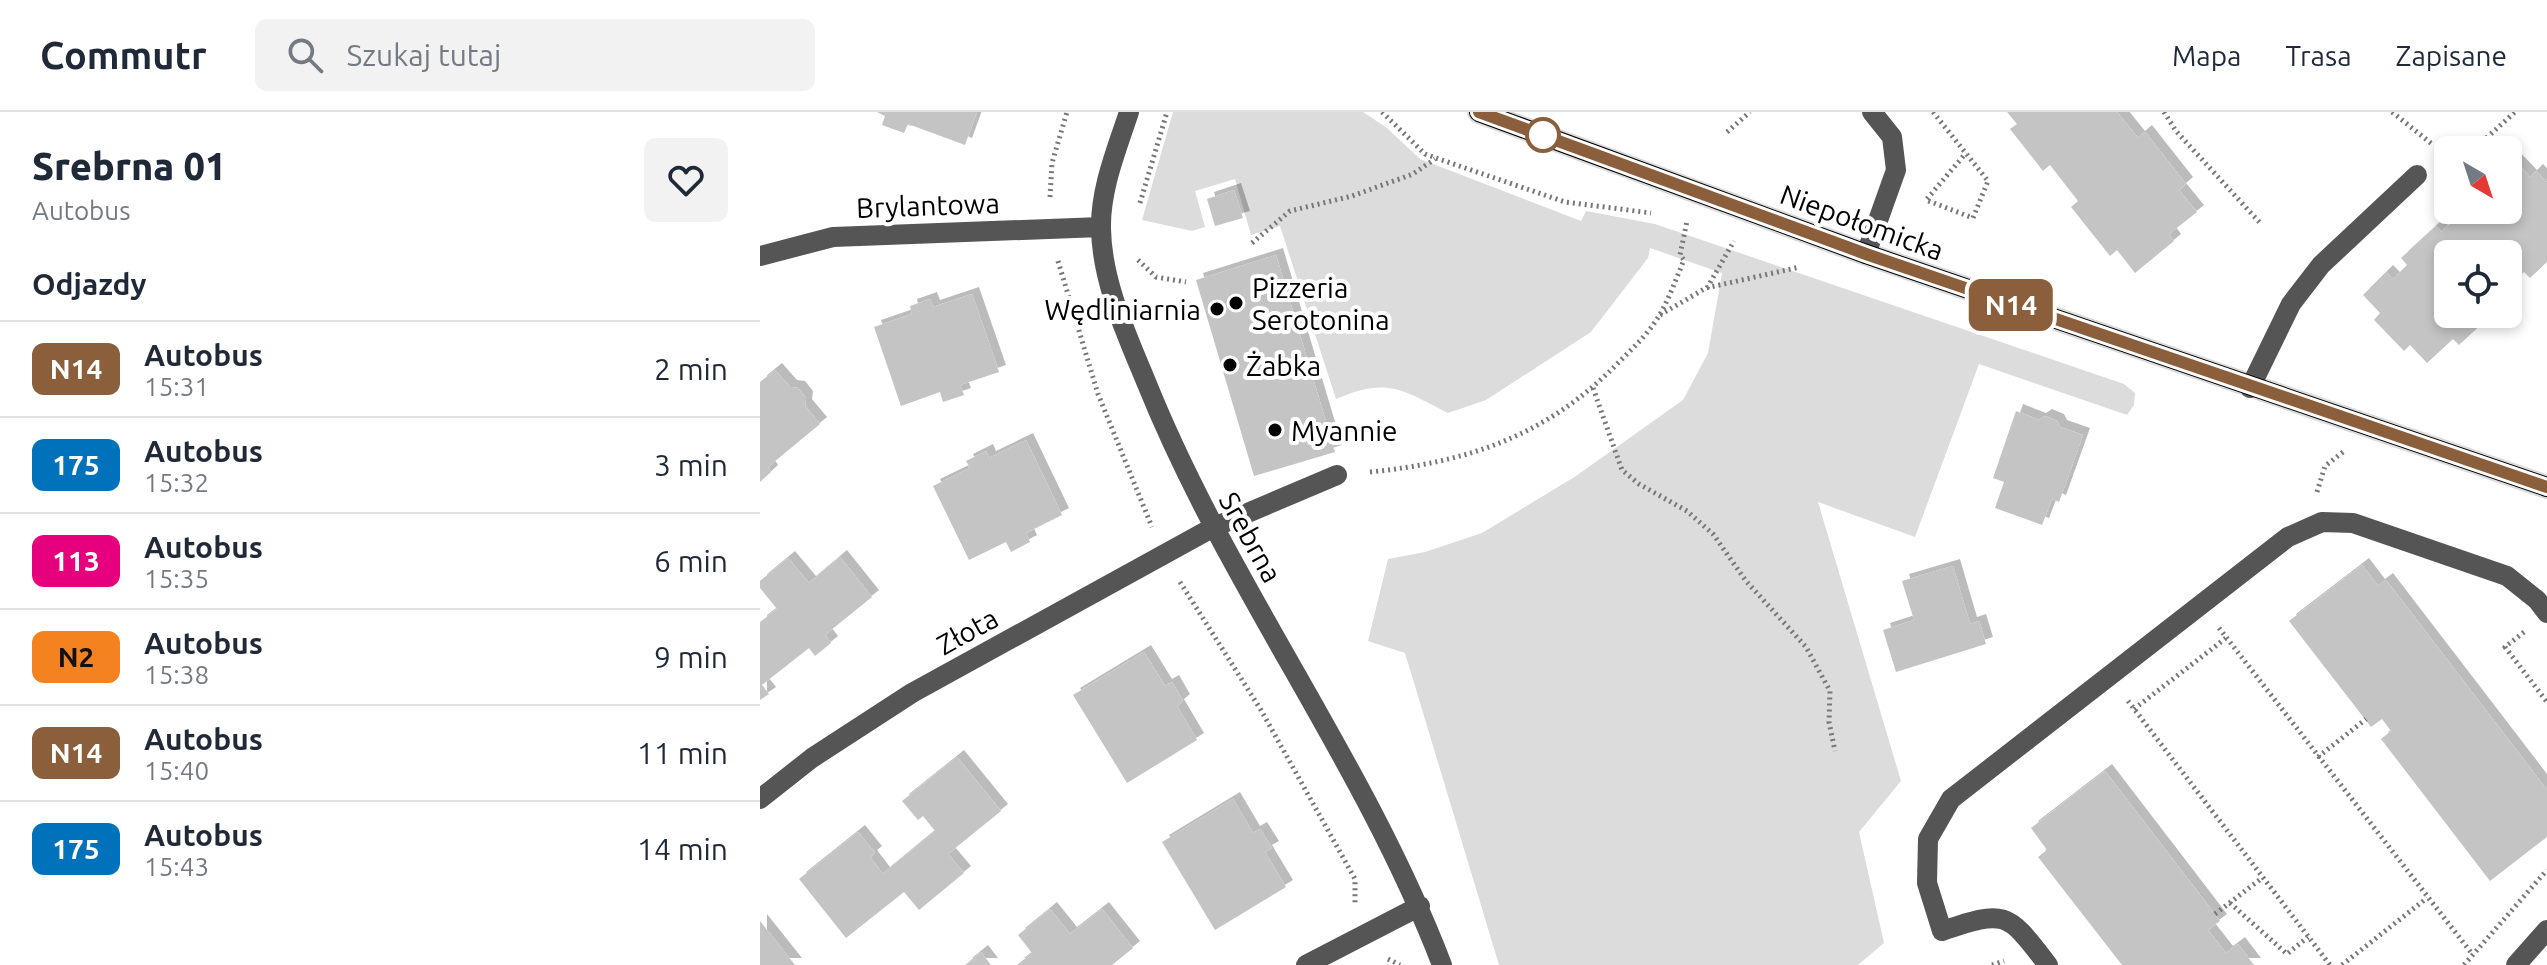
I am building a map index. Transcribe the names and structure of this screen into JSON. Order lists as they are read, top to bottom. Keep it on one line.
{"streets":{"main road":["Niepołomicka"],"street":["Brylantowa","Srebrna","Złota"]},"crossings":[["Brylantowa","Srebrna"],["Srebrna","Złota"]],"places":["Pizzeria Serotonina","Wędliniarnia","Żabka","Myannie"],"lines":["bus line N14"],"north":"bottom right","page":{"header":"Commutr","search":"Szukaj tutaj","nav":["Mapa","Trasa","Zapisane"],"heading":[["Srebrna 01","Autobus"],"Odjazdy"],"on_map":"N14","list":[{"mark":"N14","name":"Autobus","note":"15:31","value":"2 min"},{"mark":"175","name":"Autobus","note":"15:32","value":"3 min"},{"mark":"113","name":"Autobus","note":"15:35","value":"6 min"},{"mark":"N2","name":"Autobus","note":"15:38","value":"9 min"},{"mark":"N14","name":"Autobus","note":"15:40","value":"11 min"},{"mark":"175","name":"Autobus","note":"15:43","value":"14 min"}]}}
